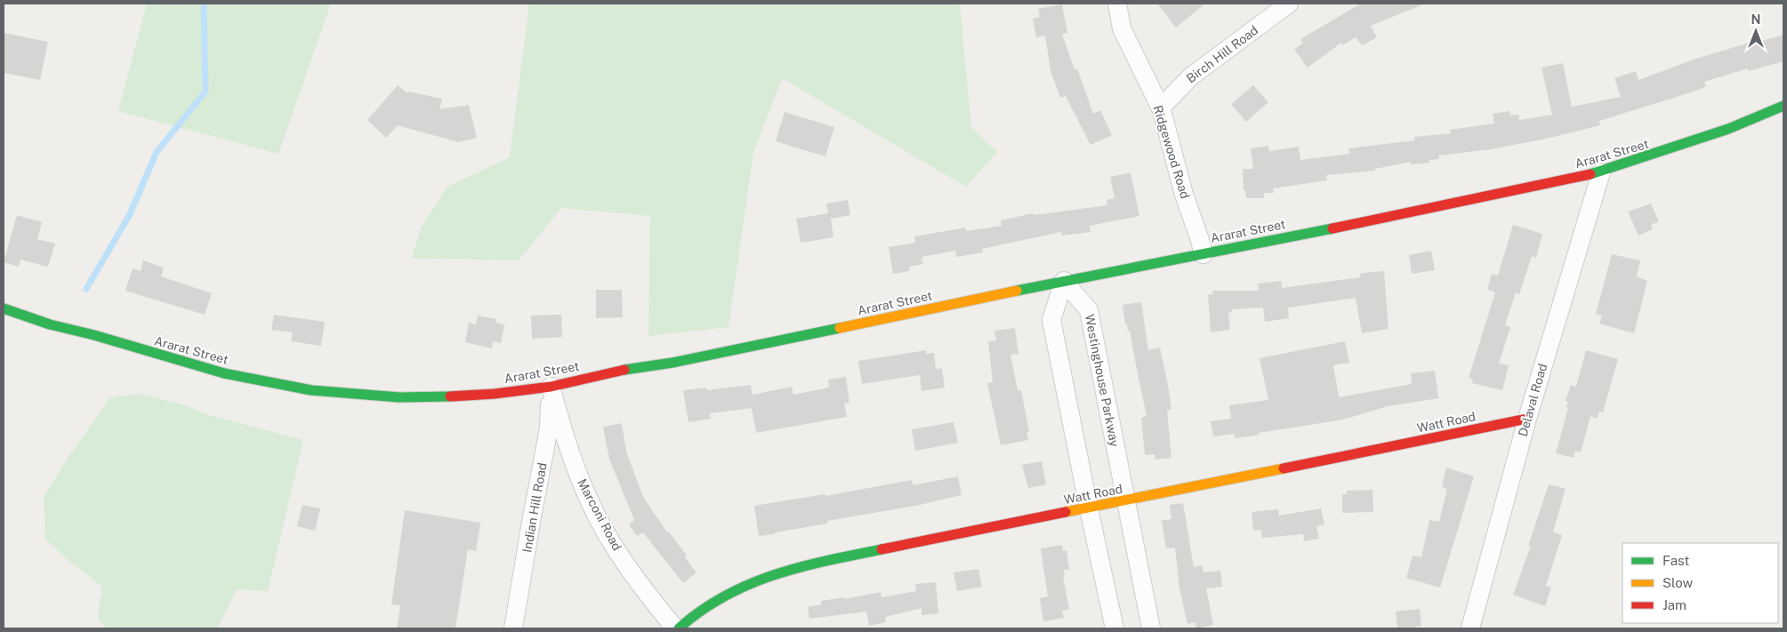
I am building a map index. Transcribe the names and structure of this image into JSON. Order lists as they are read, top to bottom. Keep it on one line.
{"streets":{"main road":["Ararat Street","Watt Road"],"street":["Birch Hill Road","Ridgewood Road","Westinghouse Parkway","Delaval Road","Indian Hill Road","Marconi Road"]},"crossings":[["Birch Hill Road","Ridgewood Road"],["Ridgewood Road","Ararat Street"],["Ararat Street","Westinghouse Parkway"],["Ararat Street","Delaval Road"],["Ararat Street","Indian Hill Road"],["Ararat Street","Marconi Road"],["Westinghouse Parkway","Watt Road"],["Delaval Road","Watt Road"],["Watt Road","Marconi Road"],["Indian Hill Road","Marconi Road"]],"legend":["Fast","Slow","Jam"],"north":"top"}
